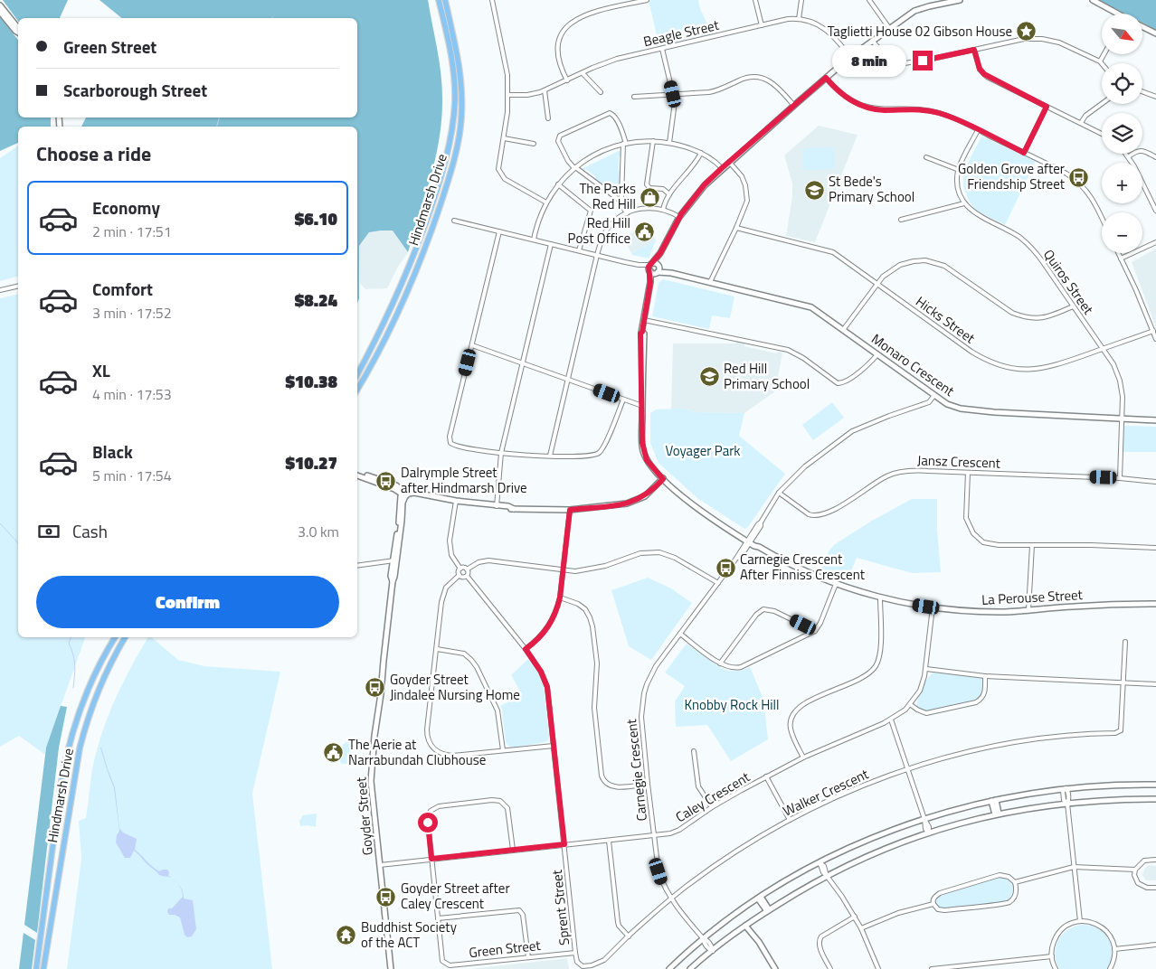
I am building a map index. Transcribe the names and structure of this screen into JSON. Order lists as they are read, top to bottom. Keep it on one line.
{"streets":{"main road":["Hindmarsh Drive"],"street":["Beagle Street","Quiros Street","Hicks Street","Monaro Crescent","Jansz Crescent","La Perouse Street","Carnegie Crescent","Walker Crescent","Caley Crescent","Goyder Street","Sprent Street","Green Street"]},"crossings":[["Quiros Street","Hicks Street"],["Quiros Street","Monaro Crescent"],["Quiros Street","Jansz Crescent"],["Monaro Crescent","La Perouse Street"],["Monaro Crescent","Carnegie Crescent"],["Jansz Crescent","Carnegie Crescent"],["La Perouse Street","Carnegie Crescent"],["La Perouse Street","Caley Crescent"],["Carnegie Crescent","Walker Crescent"],["Carnegie Crescent","Caley Crescent"],["Walker Crescent","Sprent Street"],["Caley Crescent","Goyder Street"],["Caley Crescent","Sprent Street"],["Caley Crescent","Green Street"],["Sprent Street","Green Street"]],"parks":["Voyager Park","Knobby Rock Hill"],"places":{"place":["Taglietti House 02 Gibson House"],"bus stop":["Golden Grove after Friendship Street","Dalrymple Street after Hindmarsh Drive","Carnegie Crescent After Finniss Crescent","Goyder Street Jindalee Nursing Home","Goyder Street after Caley Crescent"],"school or university":["St Bede's Primary School","Red Hill Primary School"],"shop":["The Parks Red Hill"],"public building":["Red Hill Post Office","The Aerie at Narrabundah Clubhouse"],"temple":["Buddhist Society of the ACT"]},"north":"bottom right","page":{"map_buttons":["+","−"],"banner":["Green Street","Scarborough Street"],"bubble":"8 min","heading":"Choose a ride","list":[{"name":"Economy","note":"2 min · 17:51","value":"$6.10"},{"name":"Comfort","note":"3 min · 17:52","value":"$8.24"},{"name":"XL","note":"4 min · 17:53","value":"$10.38"},{"name":"Black","note":"5 min · 17:54","value":"$10.27"}],"pay":["Cash","3.0 km"],"buttons":"Confirm"}}
